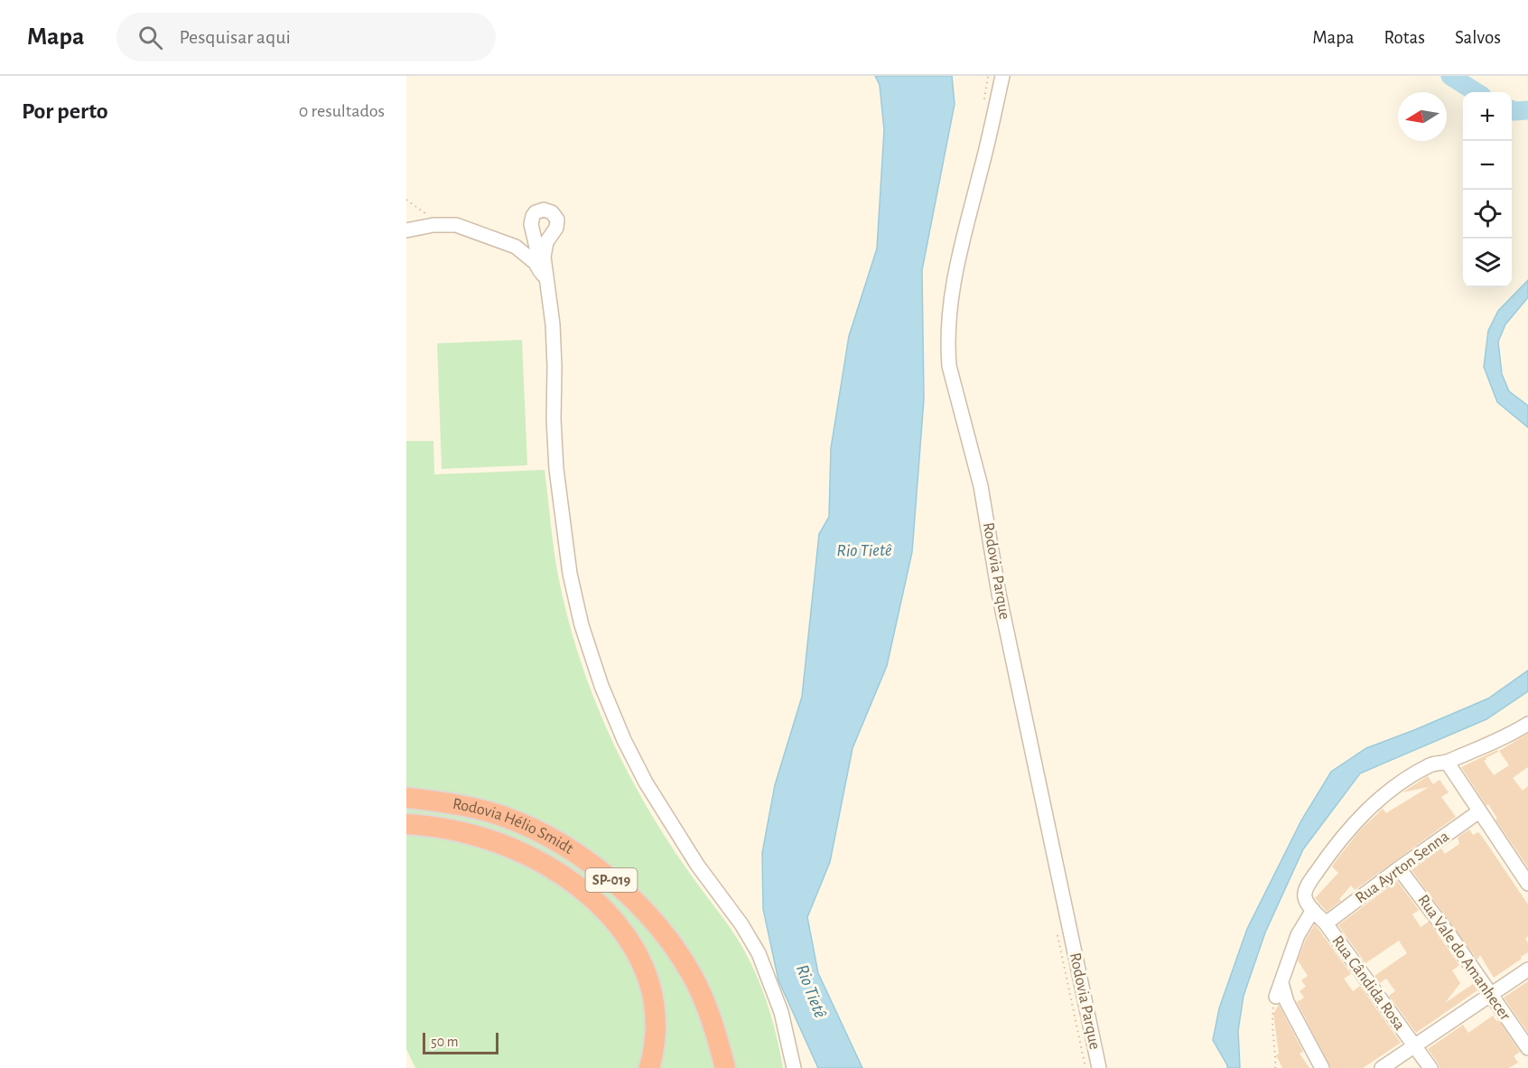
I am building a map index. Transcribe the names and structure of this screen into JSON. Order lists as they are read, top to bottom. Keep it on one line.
{"streets":{"highway":["Rodovia Hélio Smidt","SP-019"],"street":["Rodovia Parque","Rua Ayrton Senna","Rua Vale do Amanhecer","Rua Cândida Rosa"]},"crossings":[["Rua Ayrton Senna","Rua Vale do Amanhecer"],["Rua Ayrton Senna","Rua Cândida Rosa"]],"water":["Rio Tietê"],"scale_bar":"50 m","north":"left","page":{"header":"Mapa","search":"Pesquisar aqui","nav":["Mapa","Rotas","Salvos"],"heading":["Por perto","0 resultados"],"map_buttons":["+","−"],"scale":"50 m"}}
